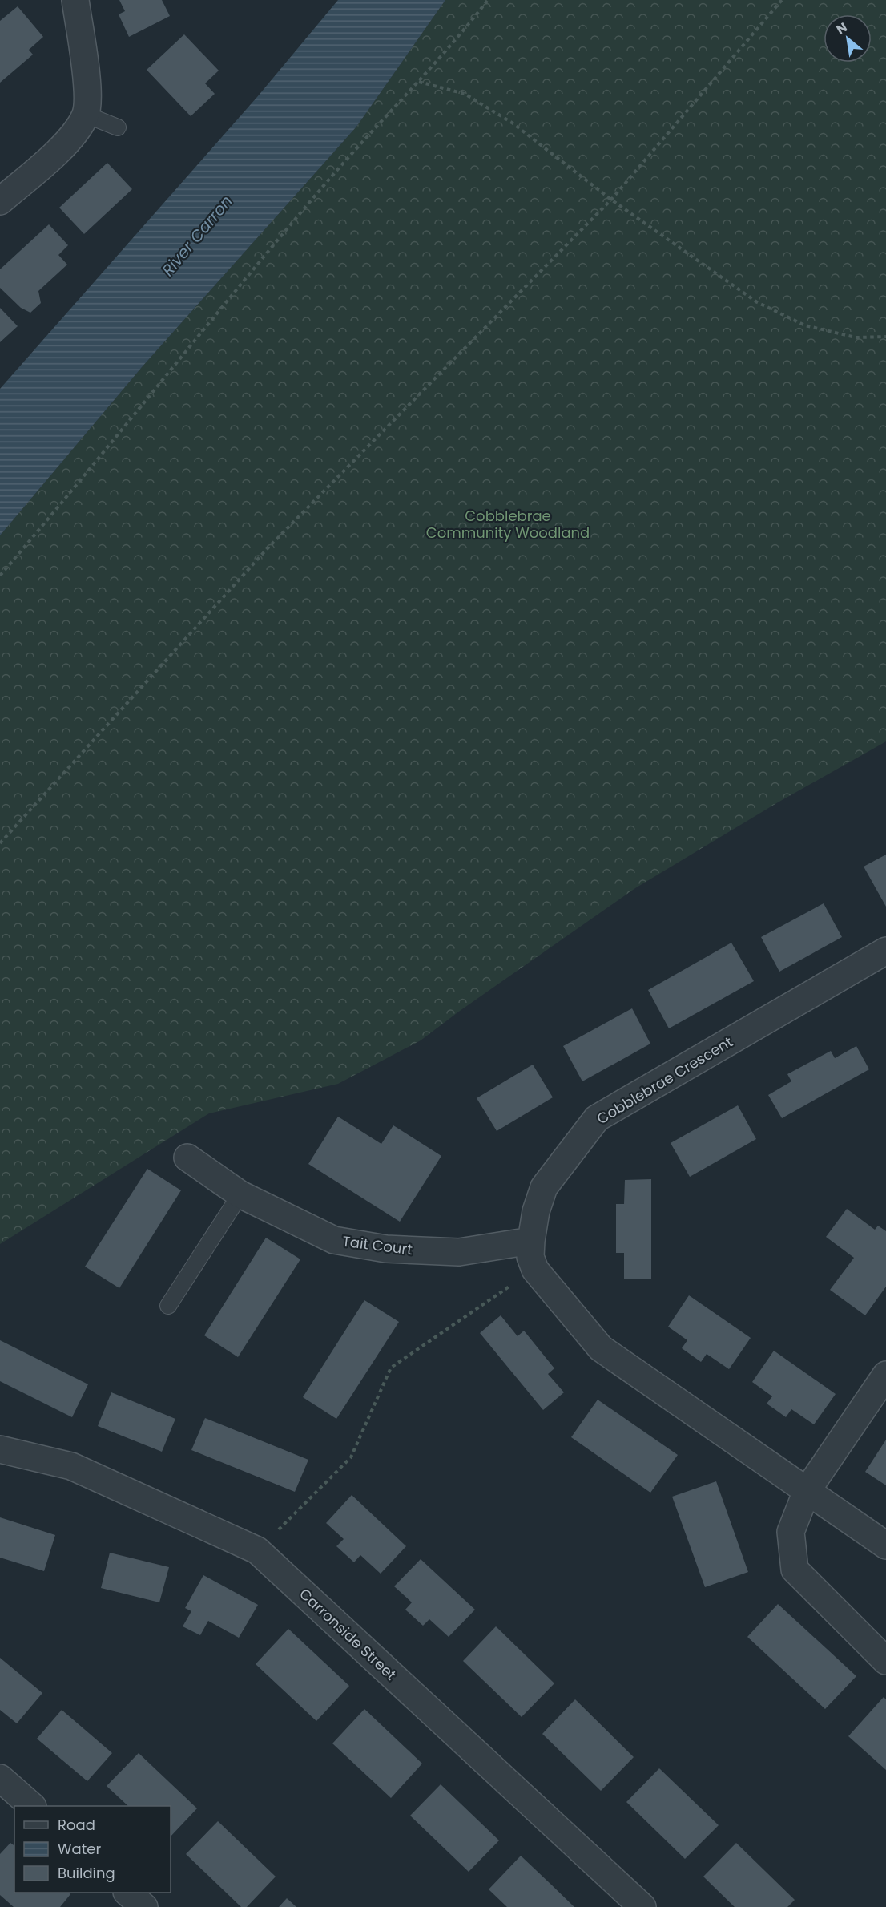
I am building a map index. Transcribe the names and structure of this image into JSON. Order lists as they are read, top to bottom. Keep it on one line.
{"streets":{"street":["Cobblebrae Crescent","Tait Court","Carronside Street"]},"crossings":[["Cobblebrae Crescent","Tait Court"]],"water":["River Carron"],"parks":["Cobblebrae Community Woodland"],"legend":["Road","Water","Building"],"north":"top left"}
